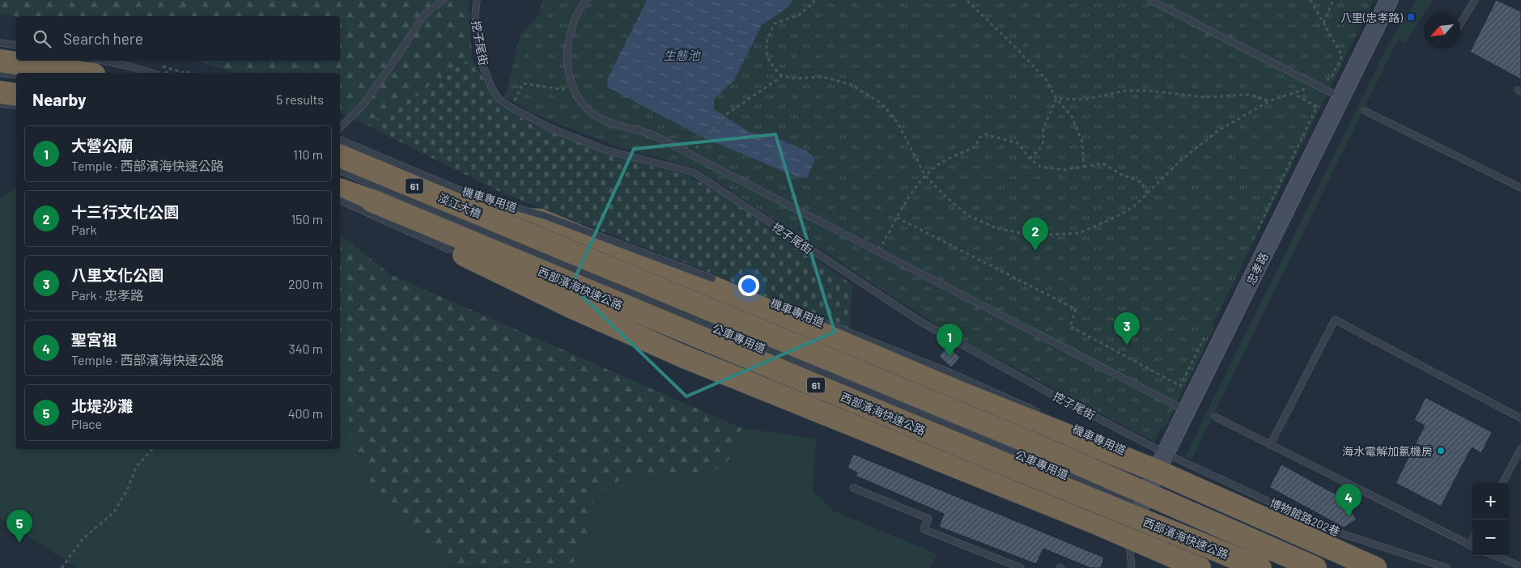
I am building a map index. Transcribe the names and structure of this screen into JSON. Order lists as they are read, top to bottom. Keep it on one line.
{"streets":{"highway":["61","淡江大橋","西部濱海快速公路"],"street":["忠孝路"],"lane":["挖子尾街","機車專用道","公車專用道","博物館路202巷"]},"crossings":[["挖子尾街","機車專用道"],["挖子尾街","忠孝路"],["挖子尾街","博物館路202巷"],["61","西部濱海快速公路"],["機車專用道","忠孝路"],["機車專用道","博物館路202巷"],["淡江大橋","西部濱海快速公路"],["忠孝路","公車專用道"],["忠孝路","博物館路202巷"]],"water":["生態池"],"places":{"transit":["八里(忠孝路)"],"other":["海水電解加氯機房"]},"north":"bottom left","page":{"search":"Search here","heading":["Nearby","5 results"],"list":[{"mark":"1","name":"大營公廟","note":"Temple · 西部濱海快速公路","value":"110 m"},{"mark":"2","name":"十三行文化公園","note":"Park","value":"150 m"},{"mark":"3","name":"八里文化公園","note":"Park · 忠孝路","value":"200 m"},{"mark":"4","name":"聖宮祖","note":"Temple · 西部濱海快速公路","value":"340 m"},{"mark":"5","name":"北堤沙灘","note":"Place","value":"400 m"}],"pins":["2","3","1","4","5"],"map_buttons":["+","−"]}}
